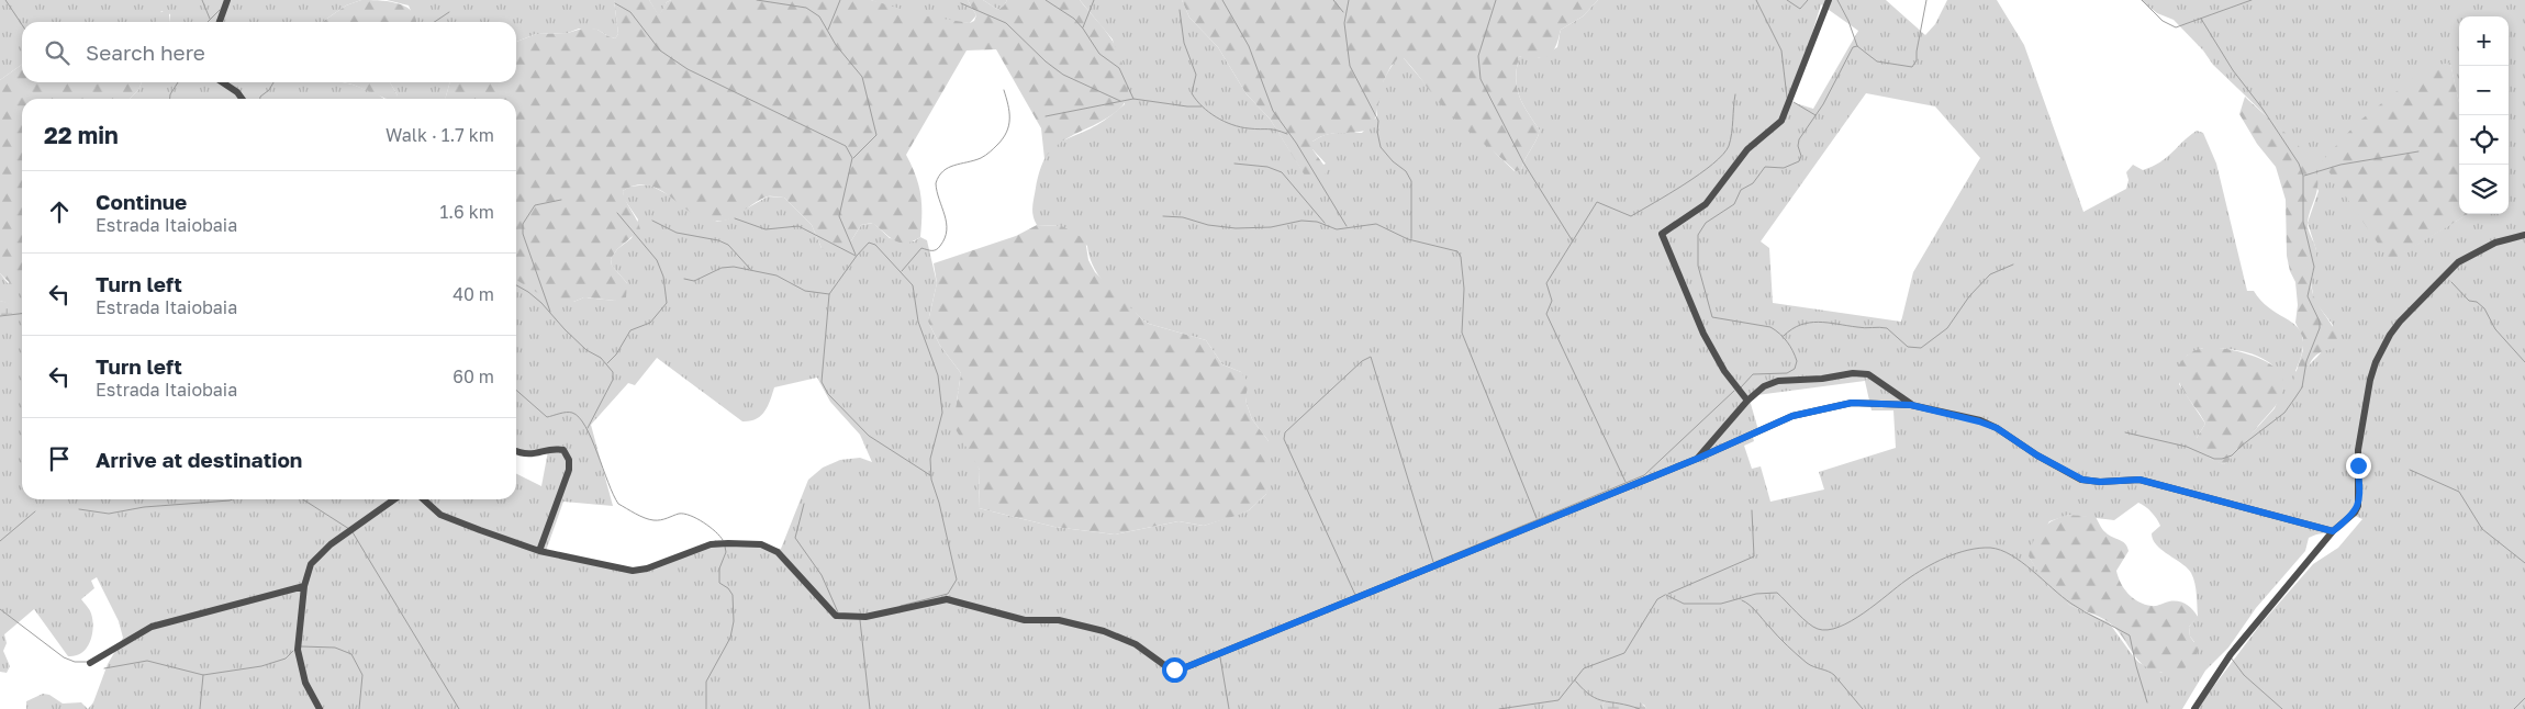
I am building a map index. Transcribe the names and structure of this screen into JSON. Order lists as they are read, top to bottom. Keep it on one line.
{"page":{"map_buttons":["+","−"],"search":"Search here","heading":["22 min","Walk · 1.7 km"],"list":[["Continue","Estrada Itaiobaia","1.6 km"],["Turn left","Estrada Itaiobaia","40 m"],["Turn left","Estrada Itaiobaia","60 m"],"Arrive at destination"]}}
